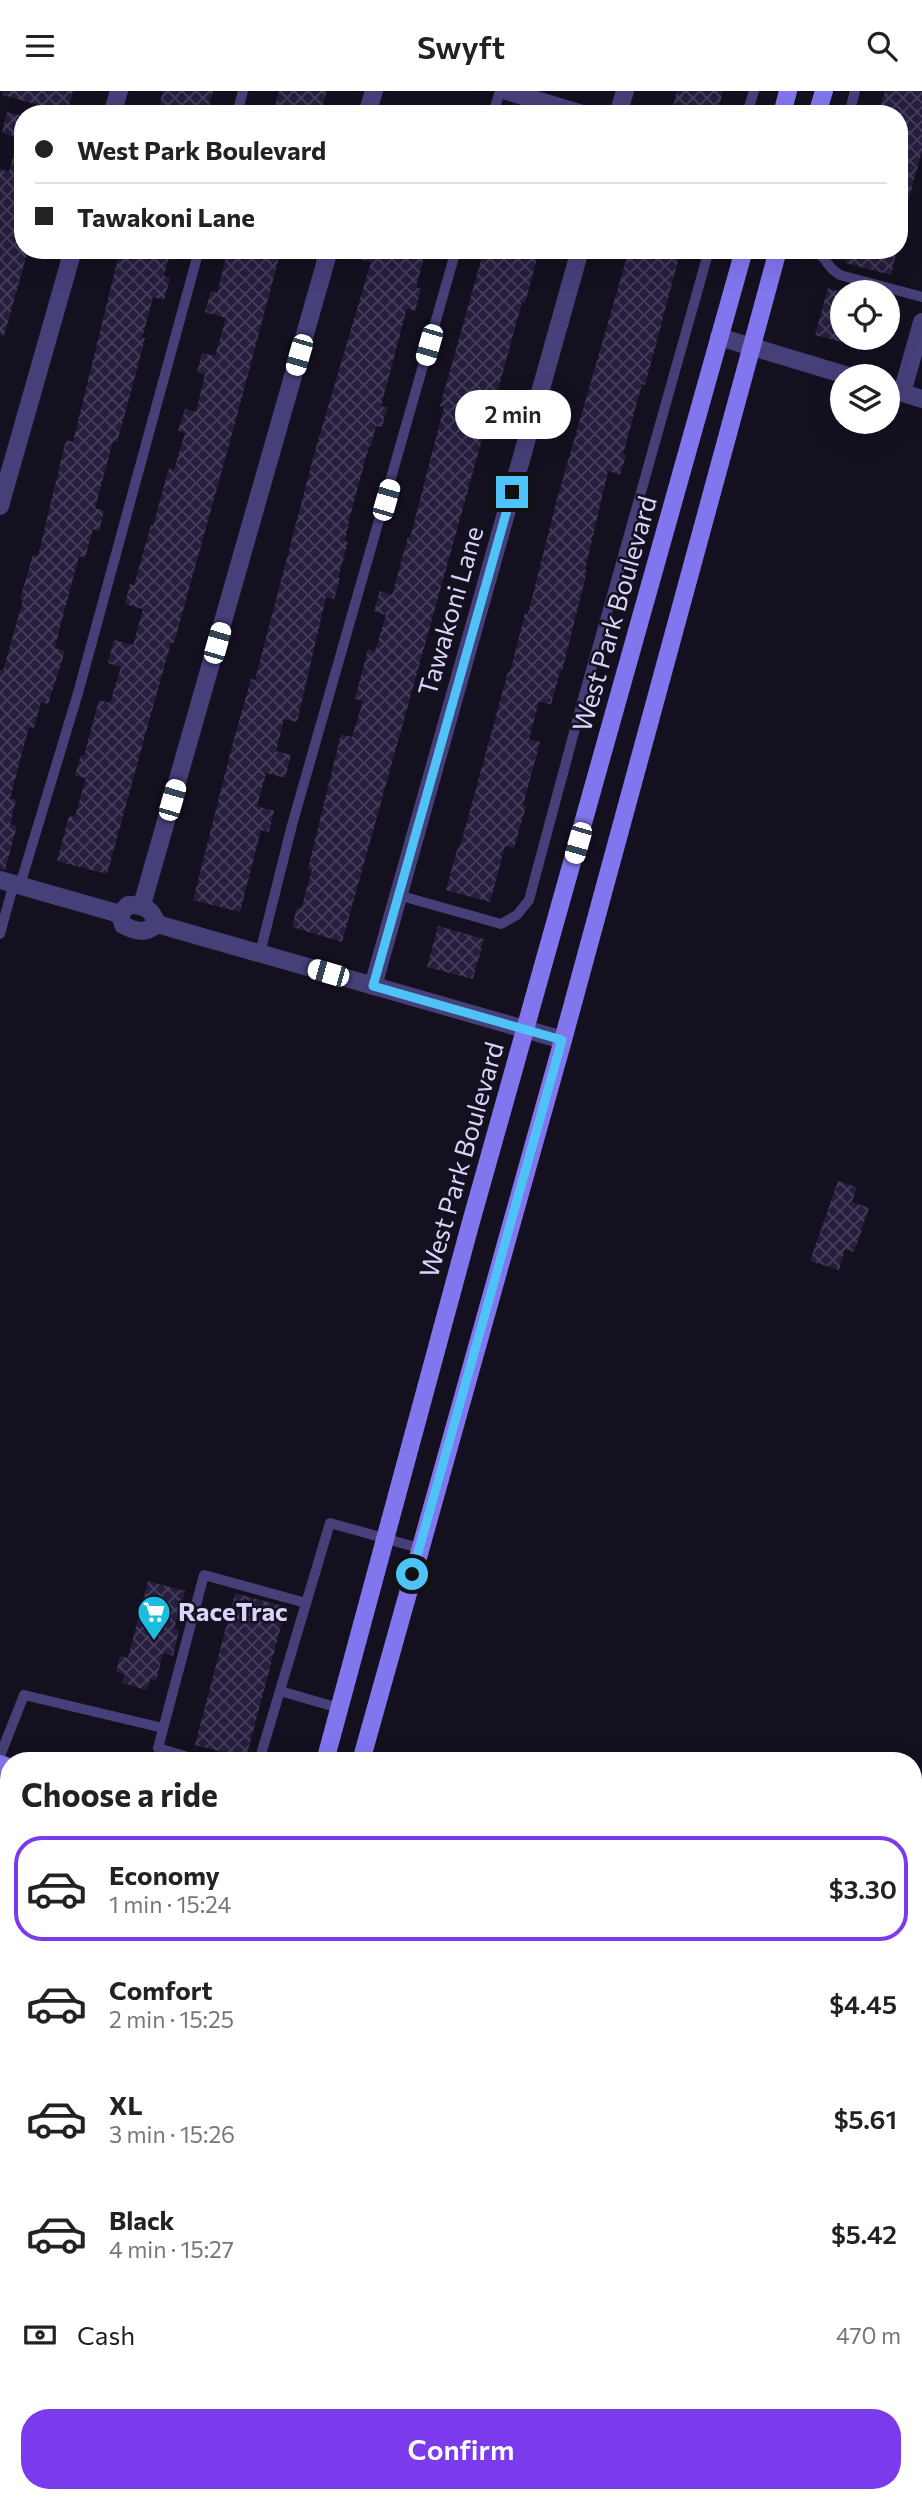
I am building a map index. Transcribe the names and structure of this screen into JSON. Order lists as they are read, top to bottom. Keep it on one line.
{"streets":{"main road":["West Park Boulevard"],"street":["Tawakoni Lane"]},"places":{"supermarket":["RaceTrac"]},"page":{"header":"Swyft","banner":["West Park Boulevard","Tawakoni Lane"],"bubble":"2 min","heading":"Choose a ride","list":[{"name":"Economy","note":"1 min · 15:24","value":"$3.30"},{"name":"Comfort","note":"2 min · 15:25","value":"$4.45"},{"name":"XL","note":"3 min · 15:26","value":"$5.61"},{"name":"Black","note":"4 min · 15:27","value":"$5.42"}],"pay":["Cash","470 m"],"buttons":"Confirm"}}
